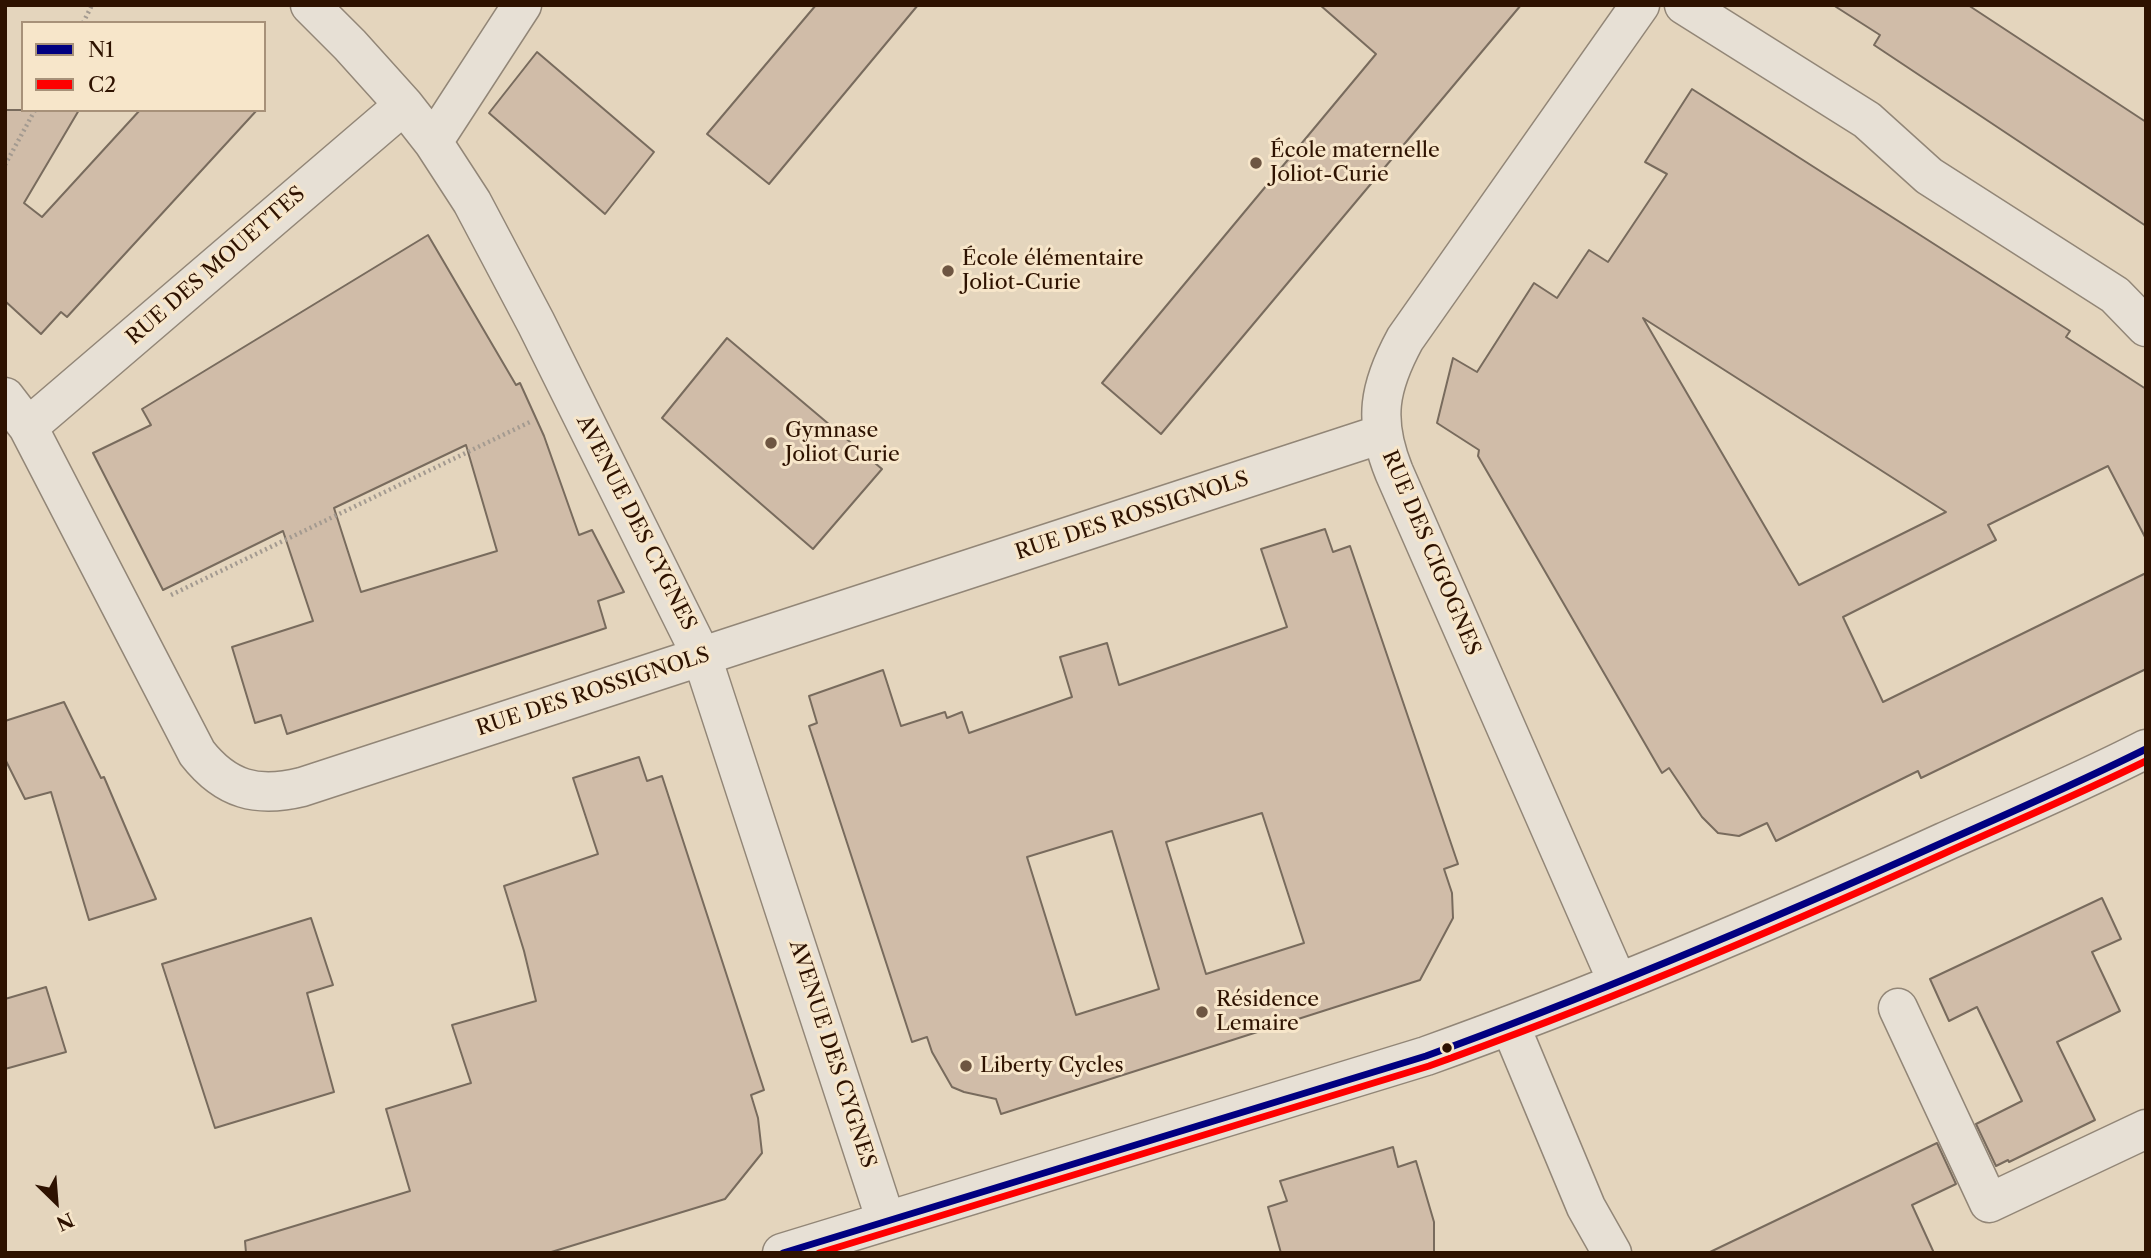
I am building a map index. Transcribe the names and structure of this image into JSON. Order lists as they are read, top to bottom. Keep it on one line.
{"streets":{"street":["RUE DES MOUETTES","RUE DES ROSSIGNOLS","AVENUE DES CYGNES","RUE DES CIGOGNES"]},"crossings":[["RUE DES MOUETTES","RUE DES ROSSIGNOLS"],["RUE DES MOUETTES","AVENUE DES CYGNES"],["RUE DES ROSSIGNOLS","AVENUE DES CYGNES"],["RUE DES ROSSIGNOLS","RUE DES CIGOGNES"]],"places":["École maternelle Joliot-Curie","École élémentaire Joliot-Curie","Gymnase Joliot Curie","Résidence Lemaire","Liberty Cycles"],"lines":["transit line N1","transit line C2"],"legend":["N1","C2"],"north":"bottom right"}
